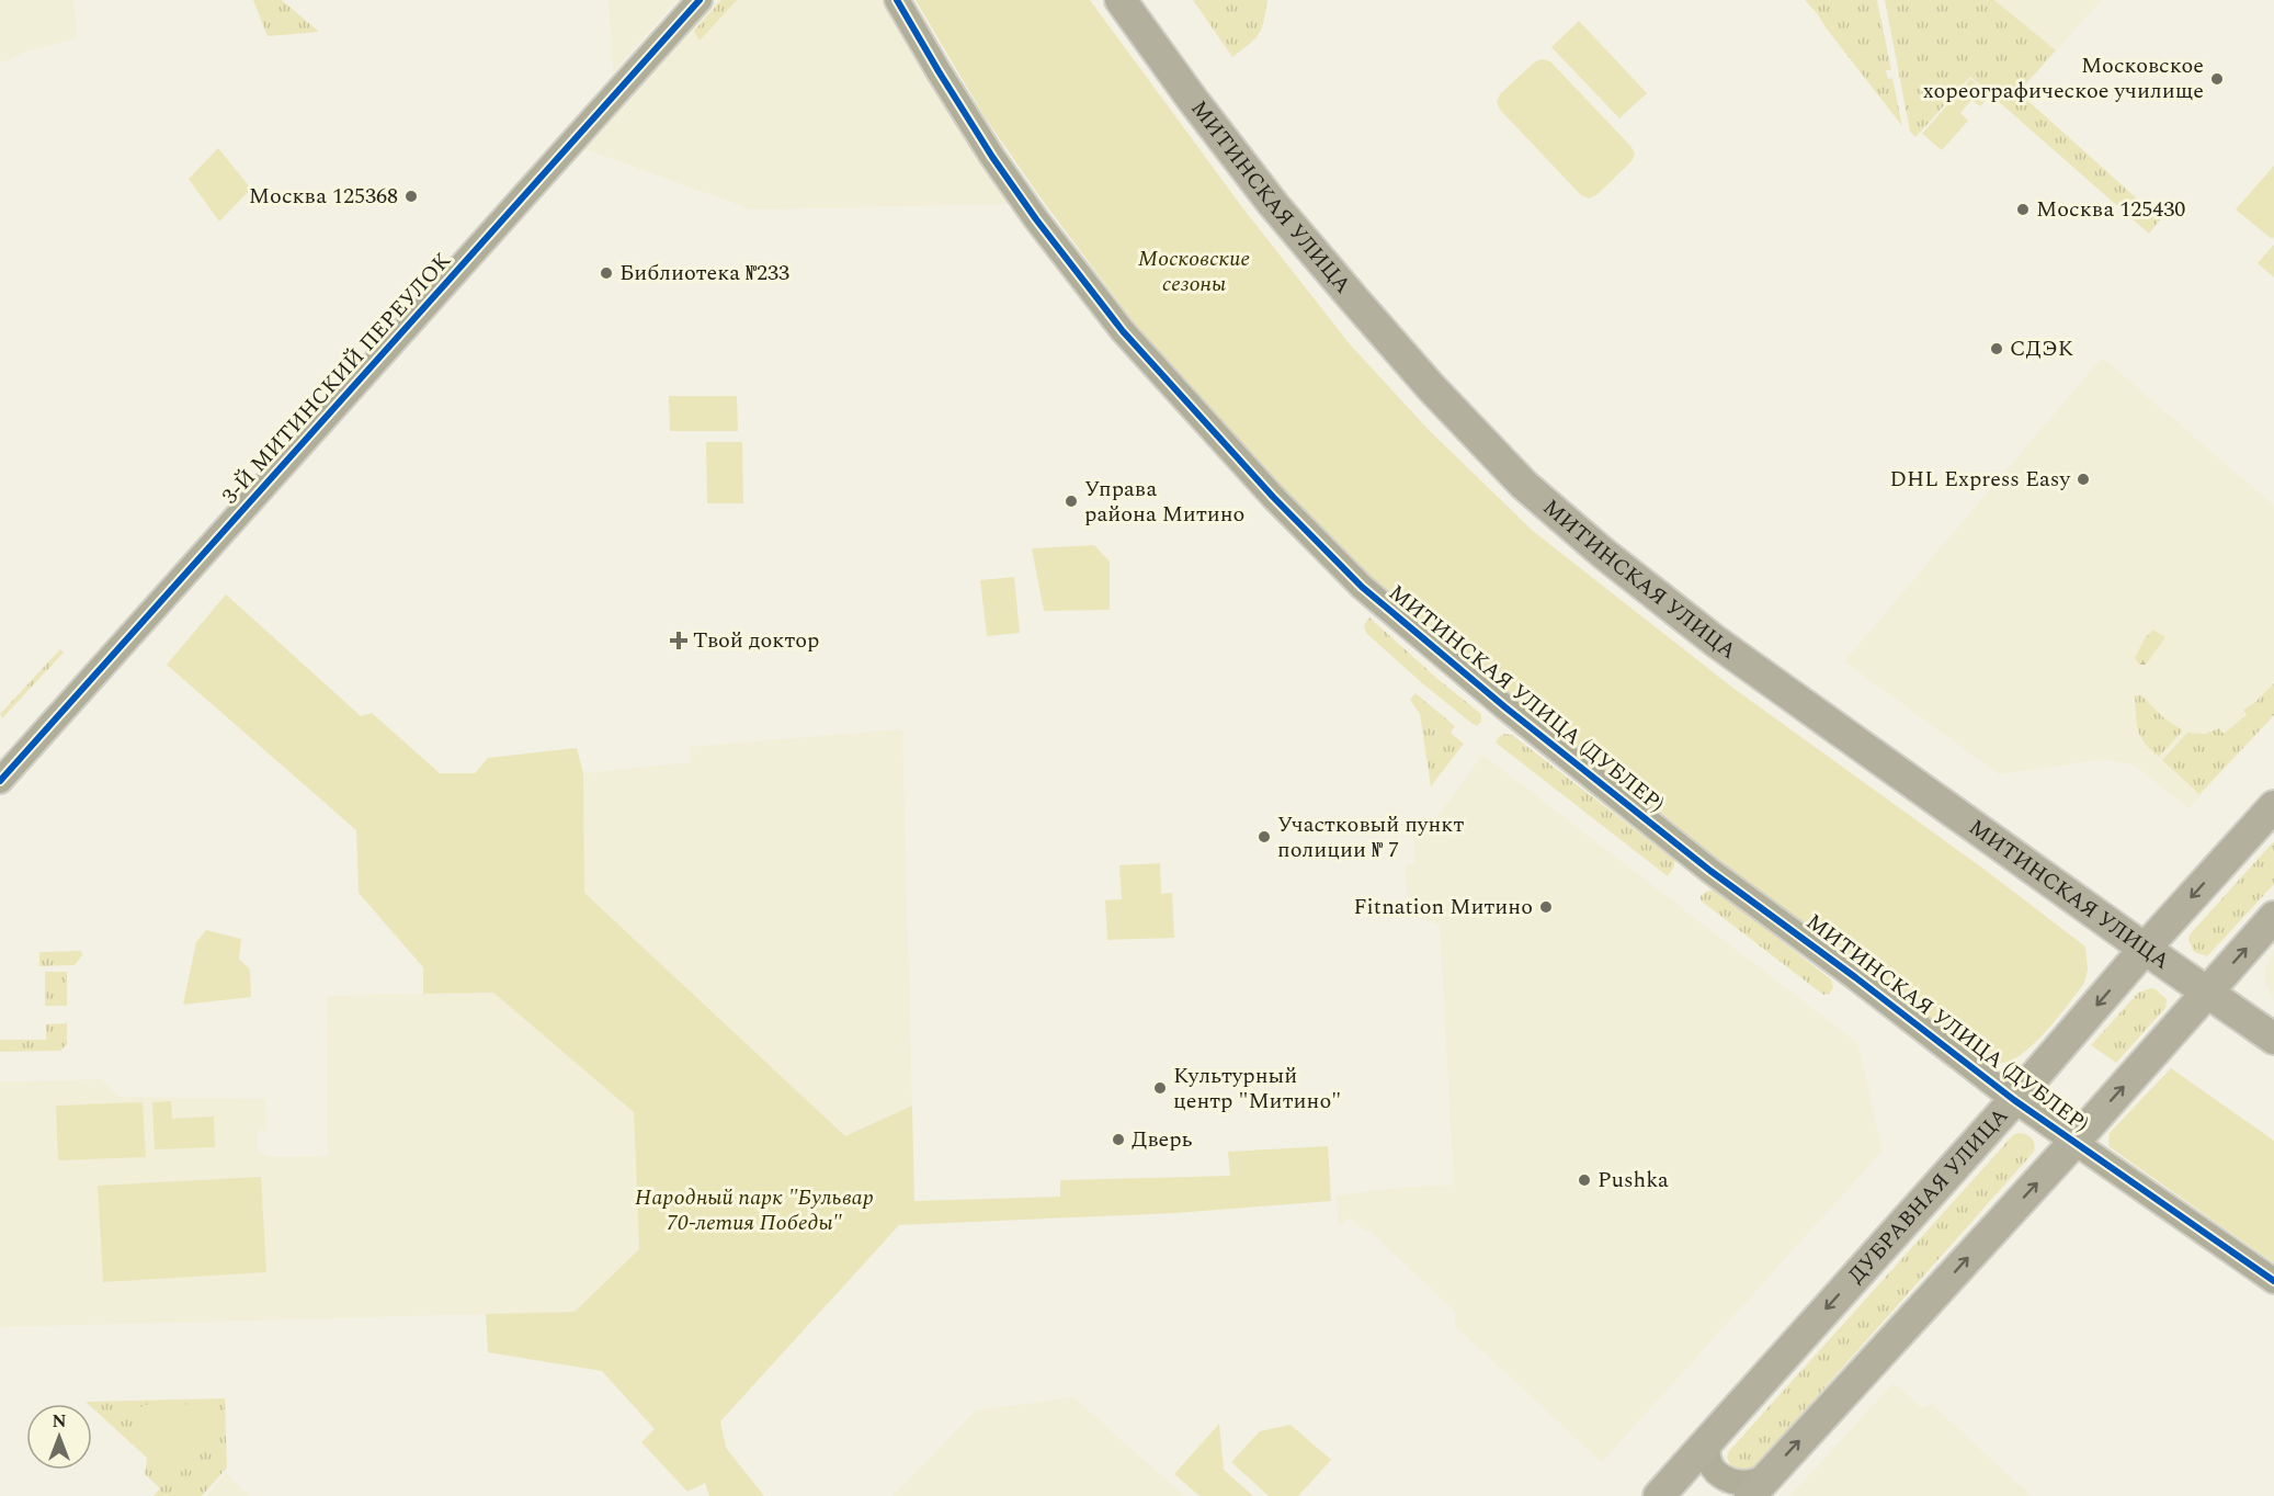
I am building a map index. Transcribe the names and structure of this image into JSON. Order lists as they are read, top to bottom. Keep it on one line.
{"streets":{"main road":["МИТИНСКАЯ УЛИЦА","ДУБРАВНАЯ УЛИЦА"],"street":["3-Й МИТИНСКИЙ ПЕРЕУЛОК","МИТИНСКАЯ УЛИЦА (ДУБЛЕР)"]},"crossings":[["МИТИНСКАЯ УЛИЦА","ДУБРАВНАЯ УЛИЦА"],["МИТИНСКАЯ УЛИЦА (ДУБЛЕР)","ДУБРАВНАЯ УЛИЦА"]],"parks":["Московские сезоны","Народный парк \"Бульвар 70-летия Победы\""],"places":{"other":["Московское хореографическое училище","Москва 125368","Москва 125430","Библиотека №233","СДЭК","DHL Express Easy","Управа района Митино","Участковый пункт полиции № 7","Fitnation Митино","Культурный центр \"Митино\"","Дверь","Pushka"],"health":["Твой доктор"]},"north":"top"}
